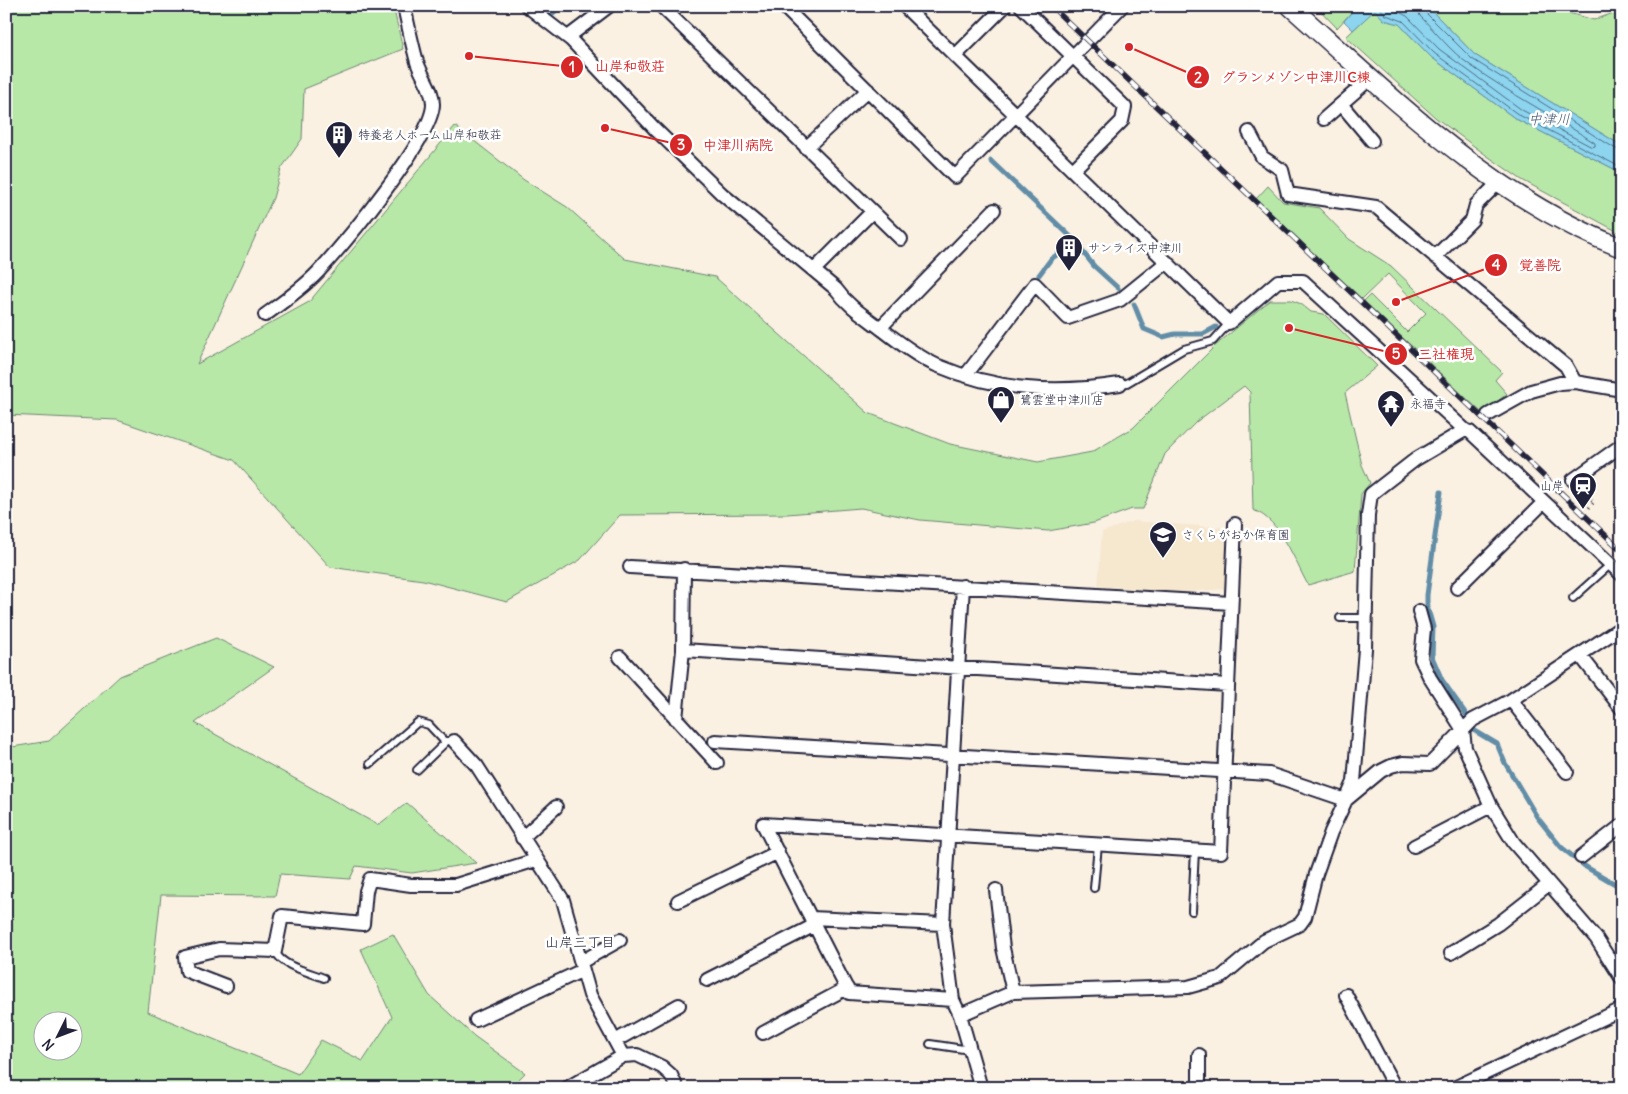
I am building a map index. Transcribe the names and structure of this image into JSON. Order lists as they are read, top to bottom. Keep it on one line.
{"districts":["山岸三丁目"],"water":["中津川"],"places":{"other":["グランメゾン中津川C棟","山岸和敬荘","中津川病院","覚善院","三社権現"],"building":["特養老人ホーム山岸和敬荘","サンライズ中津川"],"shop":["鷺雲堂中津川店"],"temple":["永福寺"],"station":["山岸"],"school or university":["さくらがおか保育園"]},"north":"bottom left"}
